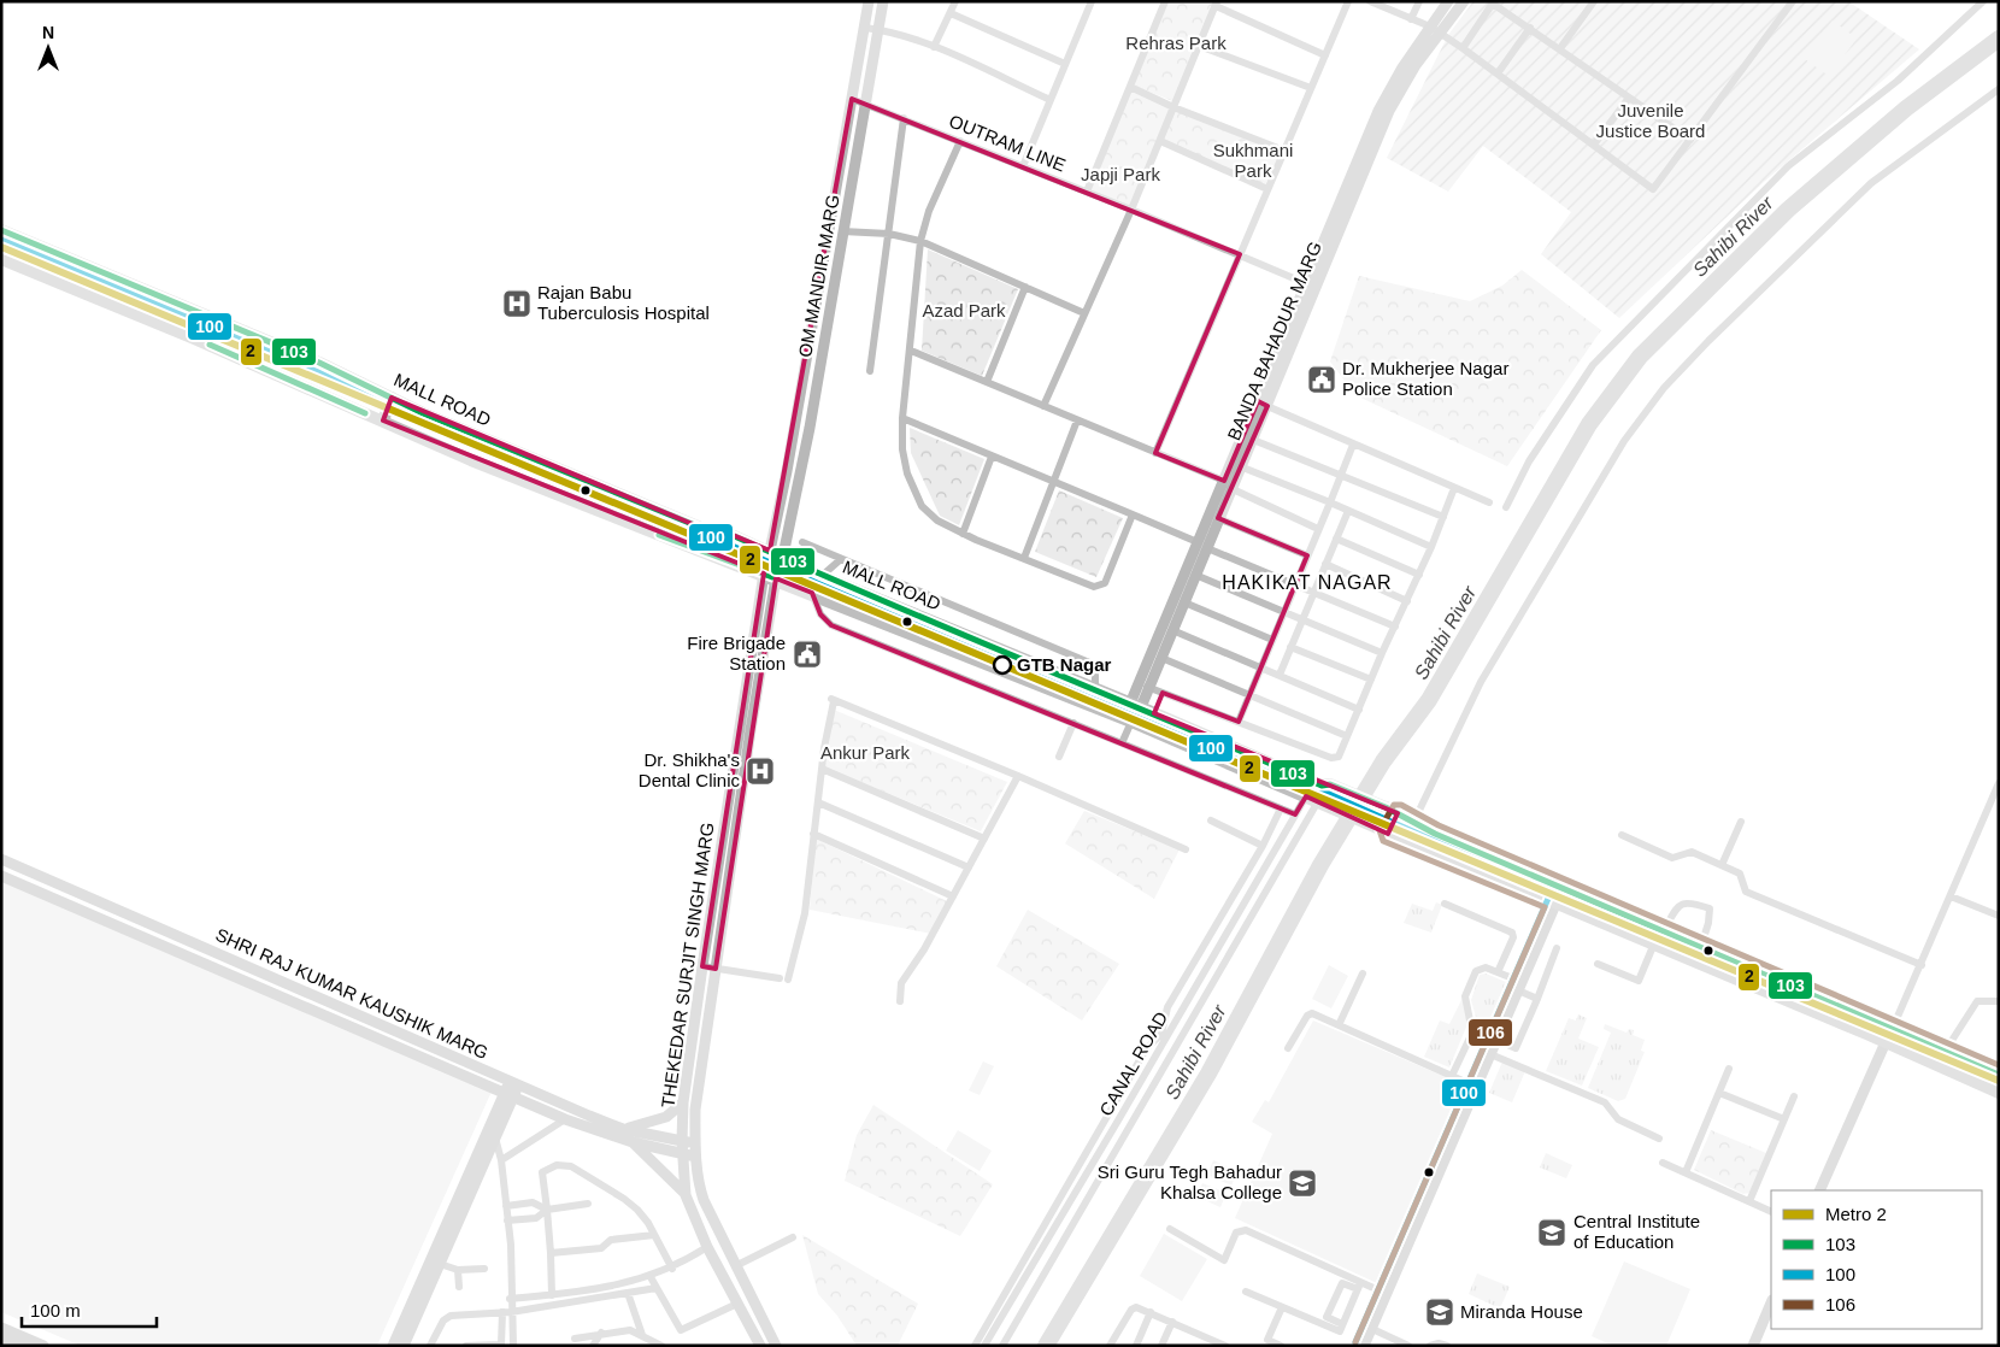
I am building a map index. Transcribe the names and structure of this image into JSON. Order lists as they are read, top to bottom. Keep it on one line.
{"streets":{"main road":["MALL ROAD"],"street":["OUTRAM LINE","OM MANDIR MARG","BANDA BAHADUR MARG","THEKEDAR SURJIT SINGH MARG","SHRI RAJ KUMAR KAUSHIK MARG","CANAL ROAD"]},"crossings":[["OUTRAM LINE","OM MANDIR MARG"],["OUTRAM LINE","BANDA BAHADUR MARG"],["OM MANDIR MARG","MALL ROAD"],["BANDA BAHADUR MARG","MALL ROAD"],["THEKEDAR SURJIT SINGH MARG","SHRI RAJ KUMAR KAUSHIK MARG"]],"districts":["HAKIKAT NAGAR"],"water":["Sahibi River"],"parks":["Rehras Park","Juvenile Justice Board","Sukhmani Park","Japji Park","Azad Park","Ankur Park"],"places":{"hospital":["Rajan Babu Tuberculosis Hospital","Dr. Shikha's Dental Clinic"],"public building":["Dr. Mukherjee Nagar Police Station","Fire Brigade Station"],"other":["GTB Nagar"],"school or university":["Sri Guru Tegh Bahadur Khalsa College","Central Institute of Education","Miranda House"]},"lines":["transit line 103","transit line 100","metro line 2","transit line 106"],"legend":["Metro 2","103","100","106"],"scale_bar":"100 m","north":"top"}
